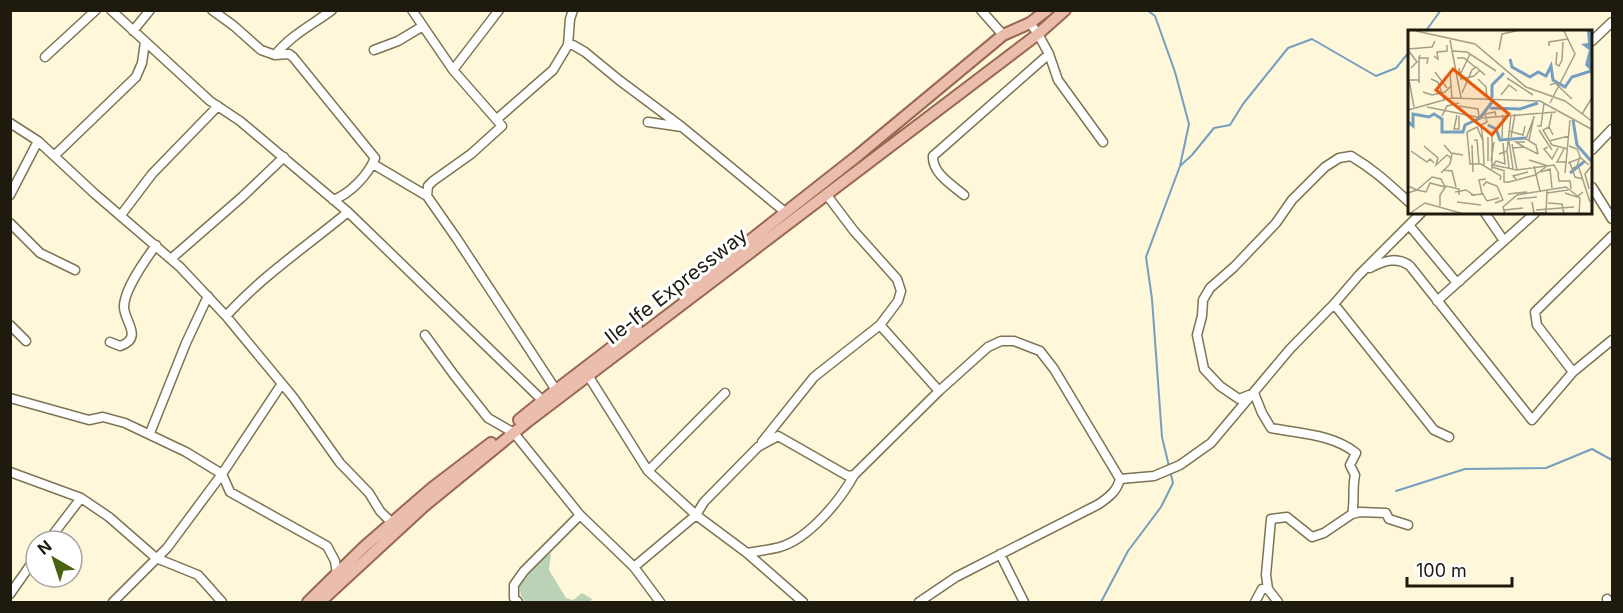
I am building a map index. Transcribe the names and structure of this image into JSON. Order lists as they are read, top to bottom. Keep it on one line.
{"streets":{"main road":["Ile-Ife Expressway"]},"scale_bar":"100 m","north":"top left"}
